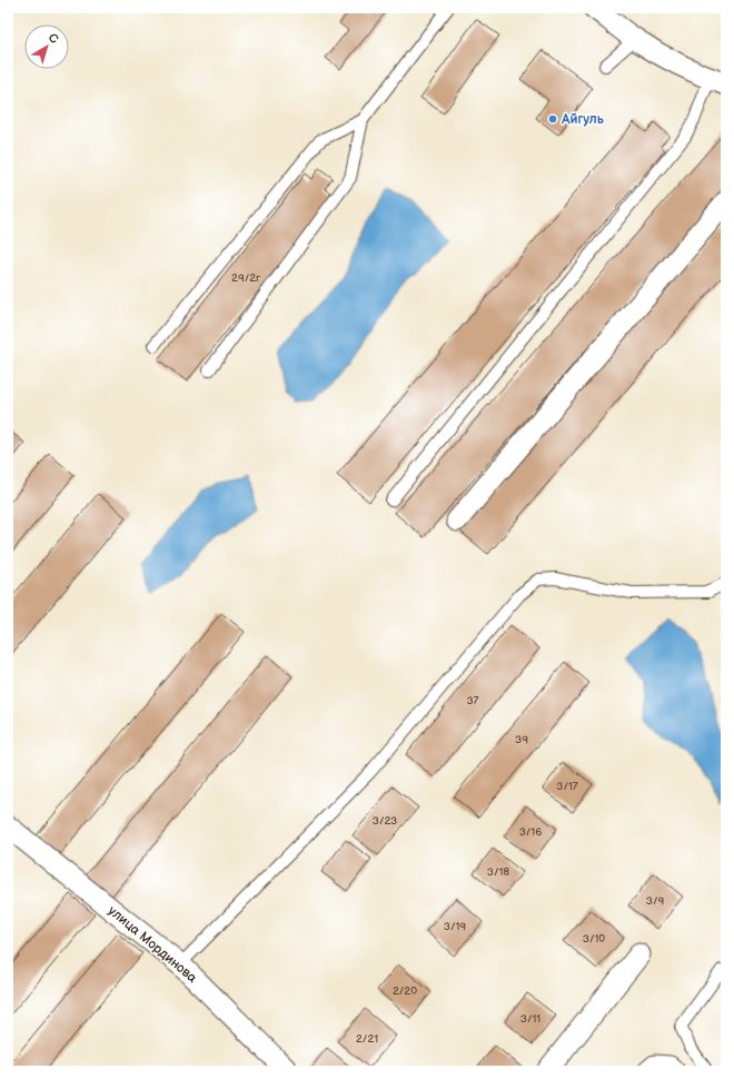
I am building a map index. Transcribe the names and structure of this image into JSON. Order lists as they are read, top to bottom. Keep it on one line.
{"streets":{"street":["улица Мординова"]},"places":["Айгуль"],"house_numbers":["29/2г","37","39","3/17","3/23","3/16","3/18","3/9","3/19","3/10","2/20","3/11","2/21"],"north":"top right"}
